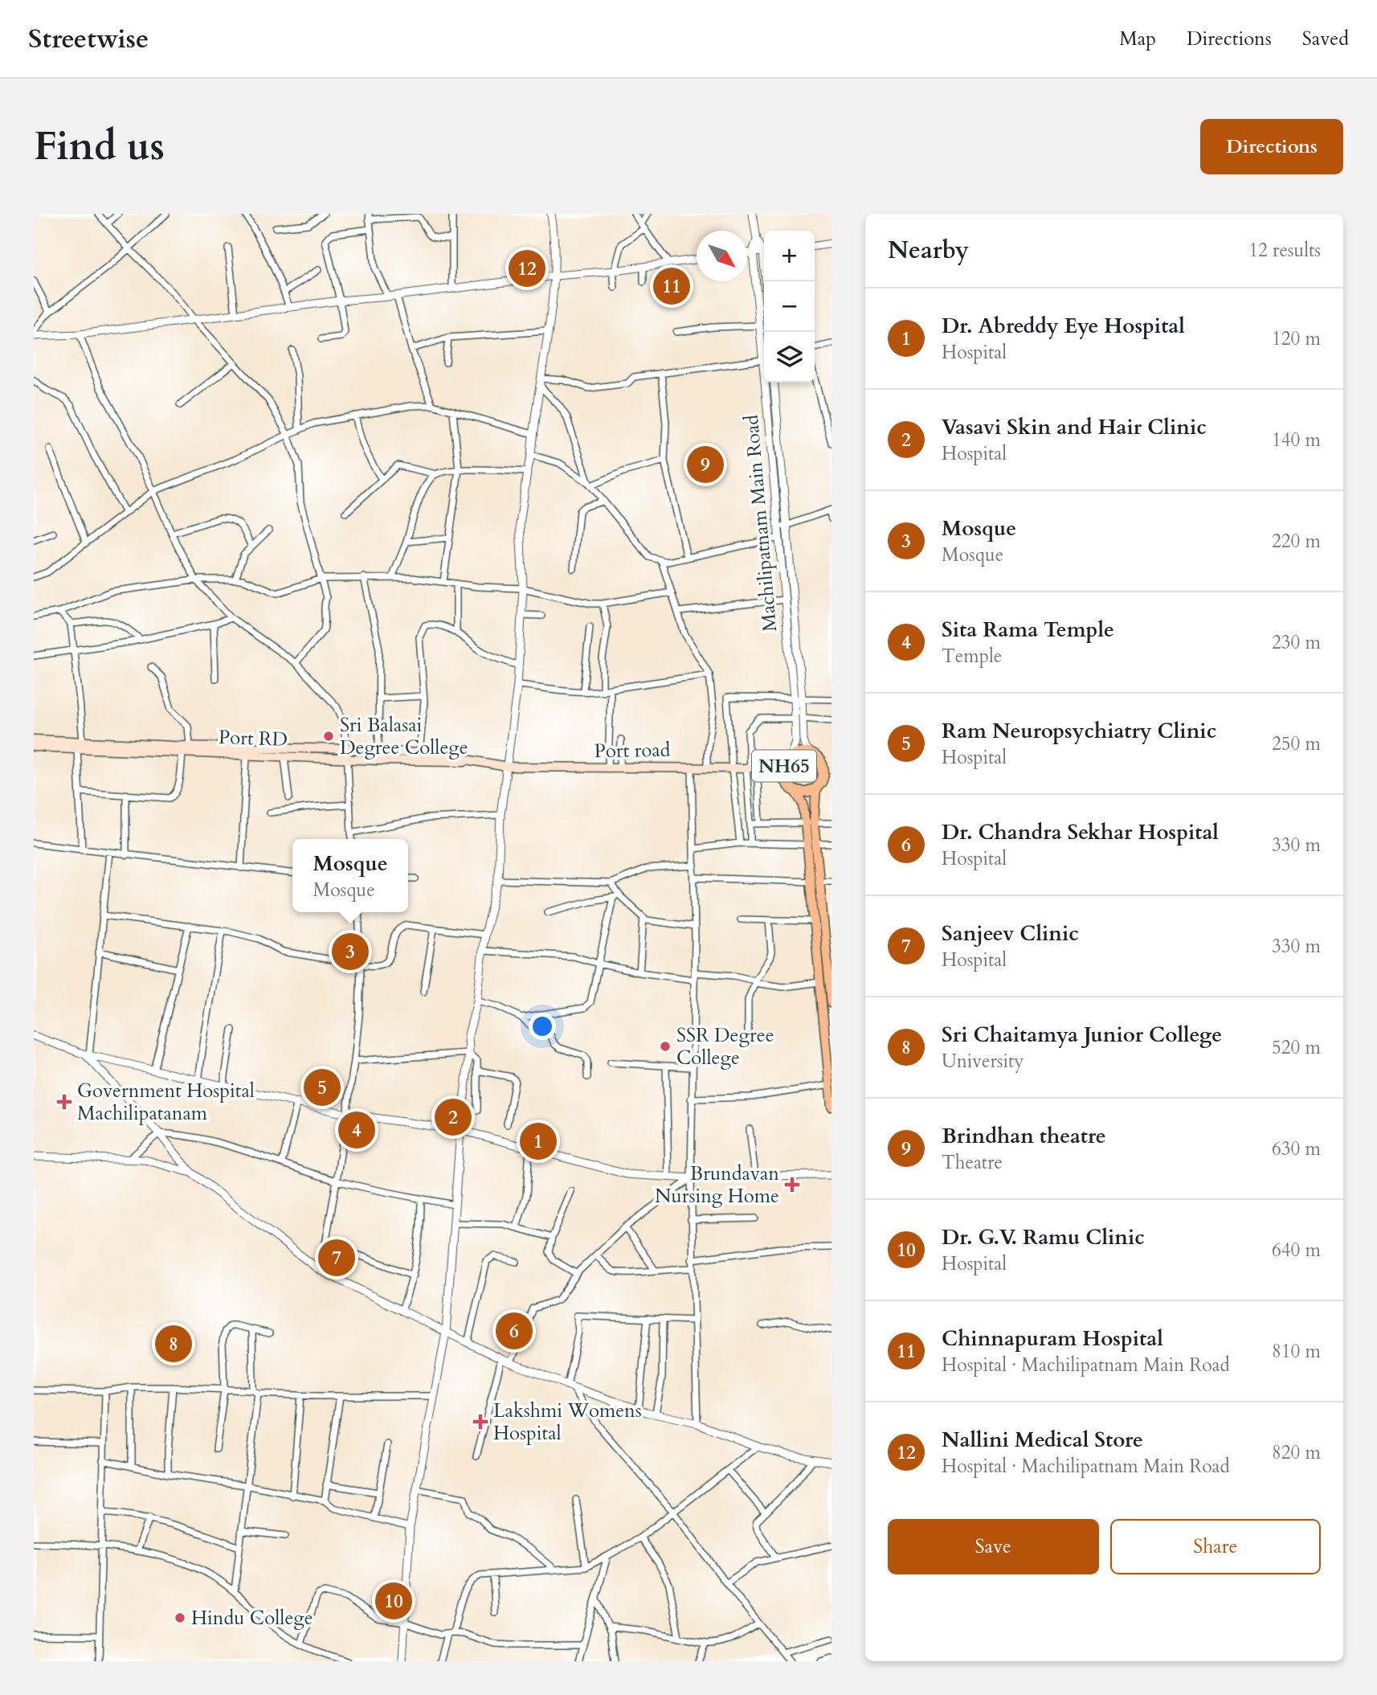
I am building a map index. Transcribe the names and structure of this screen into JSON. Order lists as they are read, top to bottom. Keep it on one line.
{"streets":{"highway":["NH65"],"main road":["Port RD","Port road"],"street":["Machilipatnam Main Road"]},"crossings":[["Machilipatnam Main Road","Port road"],["Machilipatnam Main Road","NH65"],["Port RD","Port road"],["Port road","NH65"]],"places":{"other":["Sri Balasai Degree College","SSR Degree College","Hindu College"],"health":["Government Hospital Machilipatanam","Brundavan Nursing Home","Lakshmi Womens Hospital"]},"north":"bottom right","page":{"header":"Streetwise","nav":["Map","Directions","Saved"],"buttons":["Directions",["Save","Share"]],"title":"Find us","heading":["Nearby","12 results"],"map_buttons":["+","−"],"pins":["12","11","9","3","5","2","4","1","7","6","8","10"],"list":[{"mark":"1","name":"Dr. Abreddy Eye Hospital","note":"Hospital","value":"120 m"},{"mark":"2","name":"Vasavi Skin and Hair Clinic","note":"Hospital","value":"140 m"},{"mark":"3","name":"Mosque","note":"Mosque","value":"220 m"},{"mark":"4","name":"Sita Rama Temple","note":"Temple","value":"230 m"},{"mark":"5","name":"Ram Neuropsychiatry Clinic","note":"Hospital","value":"250 m"},{"mark":"6","name":"Dr. Chandra Sekhar Hospital","note":"Hospital","value":"330 m"},{"mark":"7","name":"Sanjeev Clinic","note":"Hospital","value":"330 m"},{"mark":"8","name":"Sri Chaitamya Junior College","note":"University","value":"520 m"},{"mark":"9","name":"Brindhan theatre","note":"Theatre","value":"630 m"},{"mark":"10","name":"Dr. G.V. Ramu Clinic","note":"Hospital","value":"640 m"},{"mark":"11","name":"Chinnapuram Hospital","note":"Hospital · Machilipatnam Main Road","value":"810 m"},{"mark":"12","name":"Nallini Medical Store","note":"Hospital · Machilipatnam Main Road","value":"820 m"}],"popup":["Mosque","Mosque"]}}
